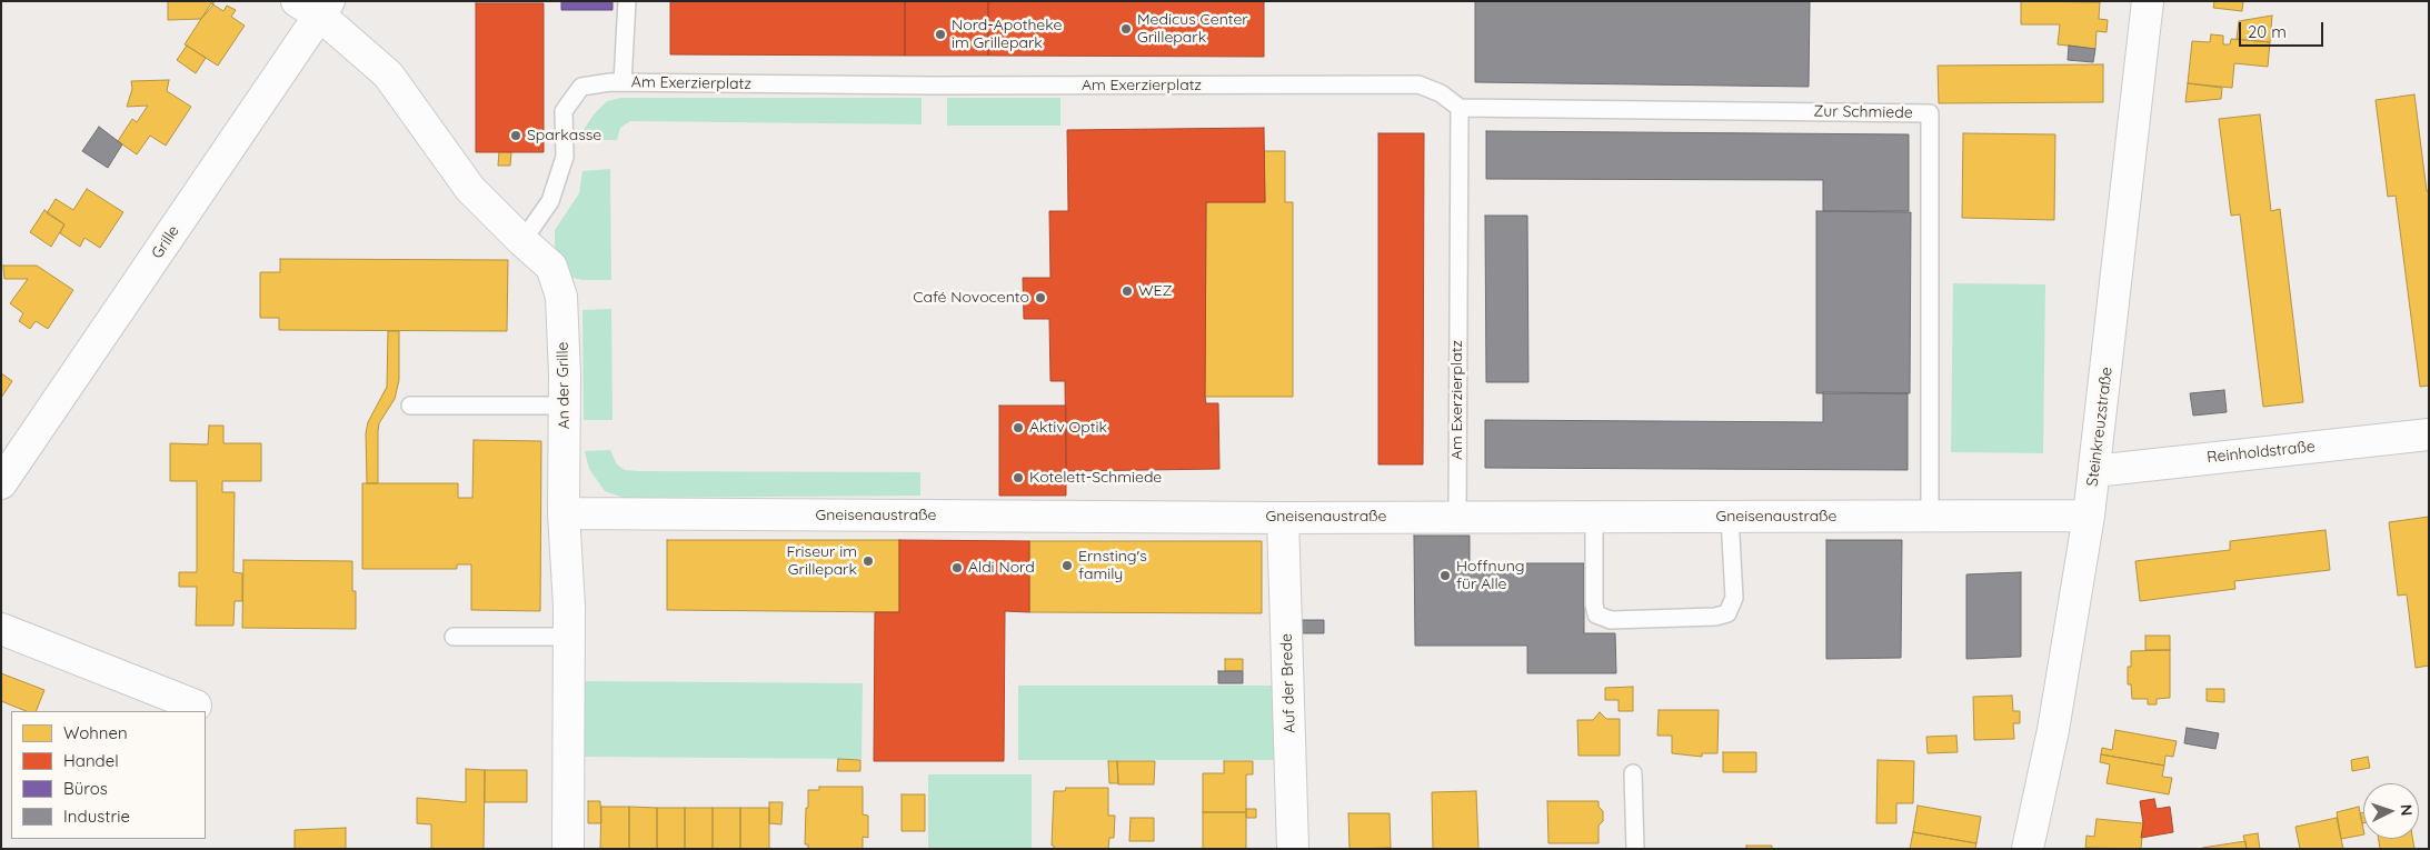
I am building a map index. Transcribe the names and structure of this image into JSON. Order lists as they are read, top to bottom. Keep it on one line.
{"streets":{"street":["Grille","An der Grille","Steinkreuzstraße","Reinholdstraße","Gneisenaustraße","Auf der Brede"],"lane":["Am Exerzierplatz","Zur Schmiede"]},"crossings":[["Am Exerzierplatz","Zur Schmiede"],["Am Exerzierplatz","An der Grille"],["Am Exerzierplatz","Gneisenaustraße"],["Zur Schmiede","Gneisenaustraße"],["Grille","An der Grille"],["An der Grille","Gneisenaustraße"],["Steinkreuzstraße","Reinholdstraße"],["Steinkreuzstraße","Gneisenaustraße"],["Gneisenaustraße","Auf der Brede"]],"places":["Medicus Center Grillepark","Nord-Apotheke im Grillepark","Sparkasse","WEZ","Café Novocento","Aktiv Optik","Kotelett-Schmiede","Friseur im Grillepark","Ernsting's family","Aldi Nord","Hoffnung für Alle"],"legend":["Wohnen","Handel","Büros","Industrie"],"scale_bar":"20 m","north":"right"}
